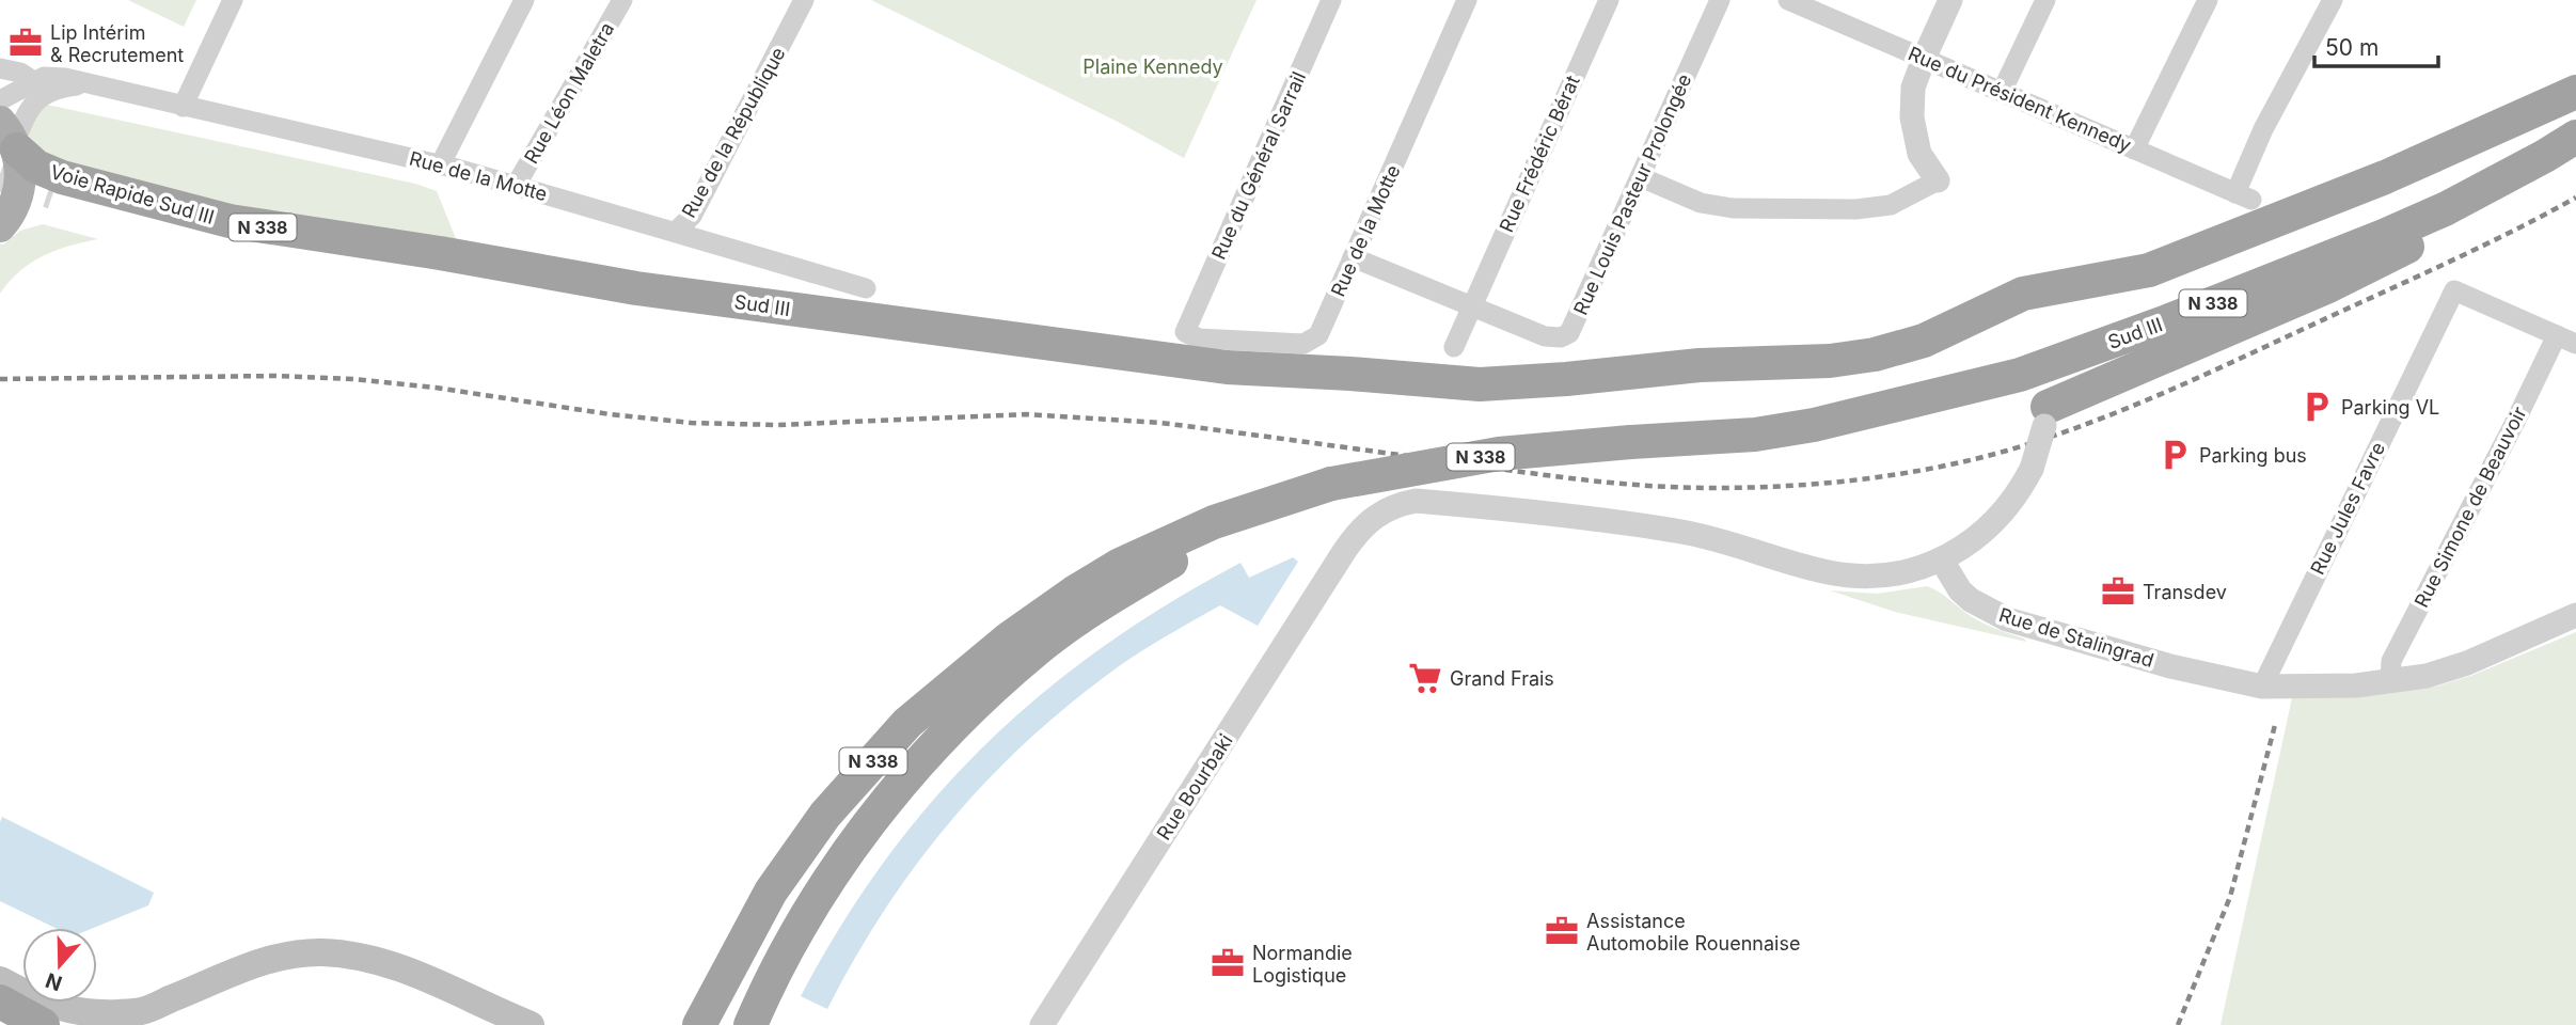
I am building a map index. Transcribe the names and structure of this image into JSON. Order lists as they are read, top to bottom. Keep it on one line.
{"streets":{"highway":["Voie Rapide Sud III","N 338","Sud III"],"street":["Rue Léon Maletra","Rue du Président Kennedy","Rue de la République","Rue Frédéric Bérat","Rue du Général Sarrail","Rue de la Motte","Rue Louis Pasteur Prolongée","Rue Simone de Beauvoir","Rue Jules Favre","Rue de Stalingrad","Rue Bourbaki"]},"crossings":[["Rue Léon Maletra","Rue de la Motte"],["Rue de la République","Rue de la Motte"],["Rue Frédéric Bérat","Rue Louis Pasteur Prolongée"],["Rue du Général Sarrail","Rue de la Motte"],["Rue de la Motte","Voie Rapide Sud III"],["Voie Rapide Sud III","Sud III"],["N 338","Sud III"],["Rue Simone de Beauvoir","Rue Jules Favre"],["Rue Simone de Beauvoir","Rue de Stalingrad"],["Rue Jules Favre","Rue de Stalingrad"],["Rue de Stalingrad","Rue Bourbaki"]],"parks":["Plaine Kennedy"],"places":{"office":["Lip Intérim & Recrutement","Transdev","Assistance Automobile Rouennaise","Normandie Logistique"],"parking":["Parking VL","Parking bus"],"supermarket":["Grand Frais"]},"scale_bar":"50 m","north":"bottom"}
